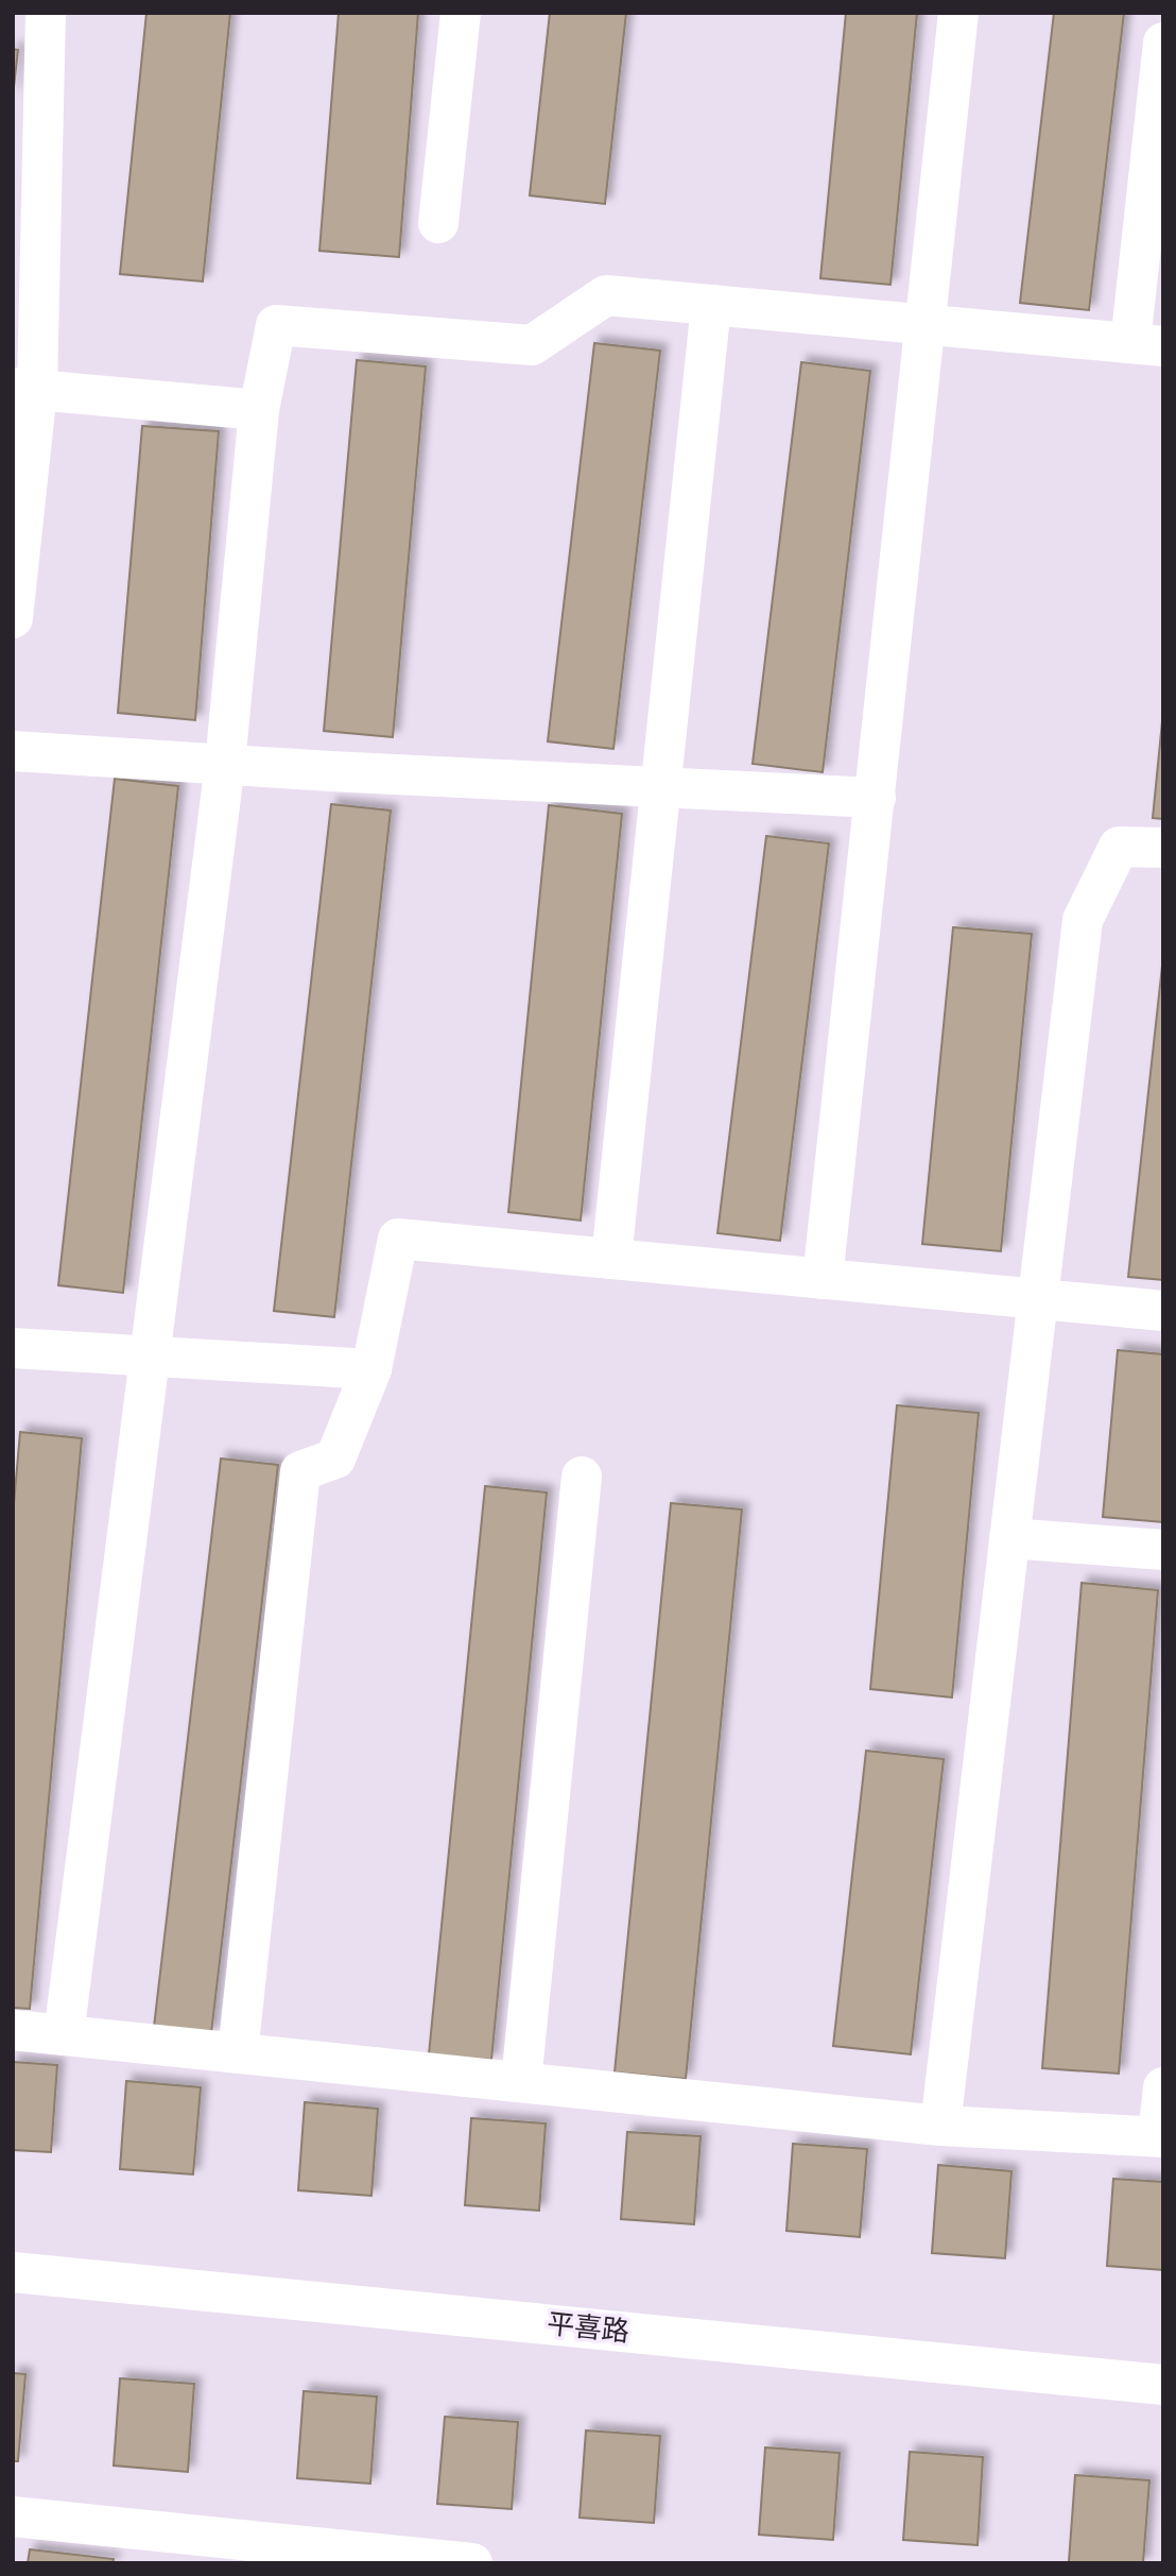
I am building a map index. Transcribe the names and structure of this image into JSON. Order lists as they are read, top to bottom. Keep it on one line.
{"streets":{"street":["平喜路"]}}
